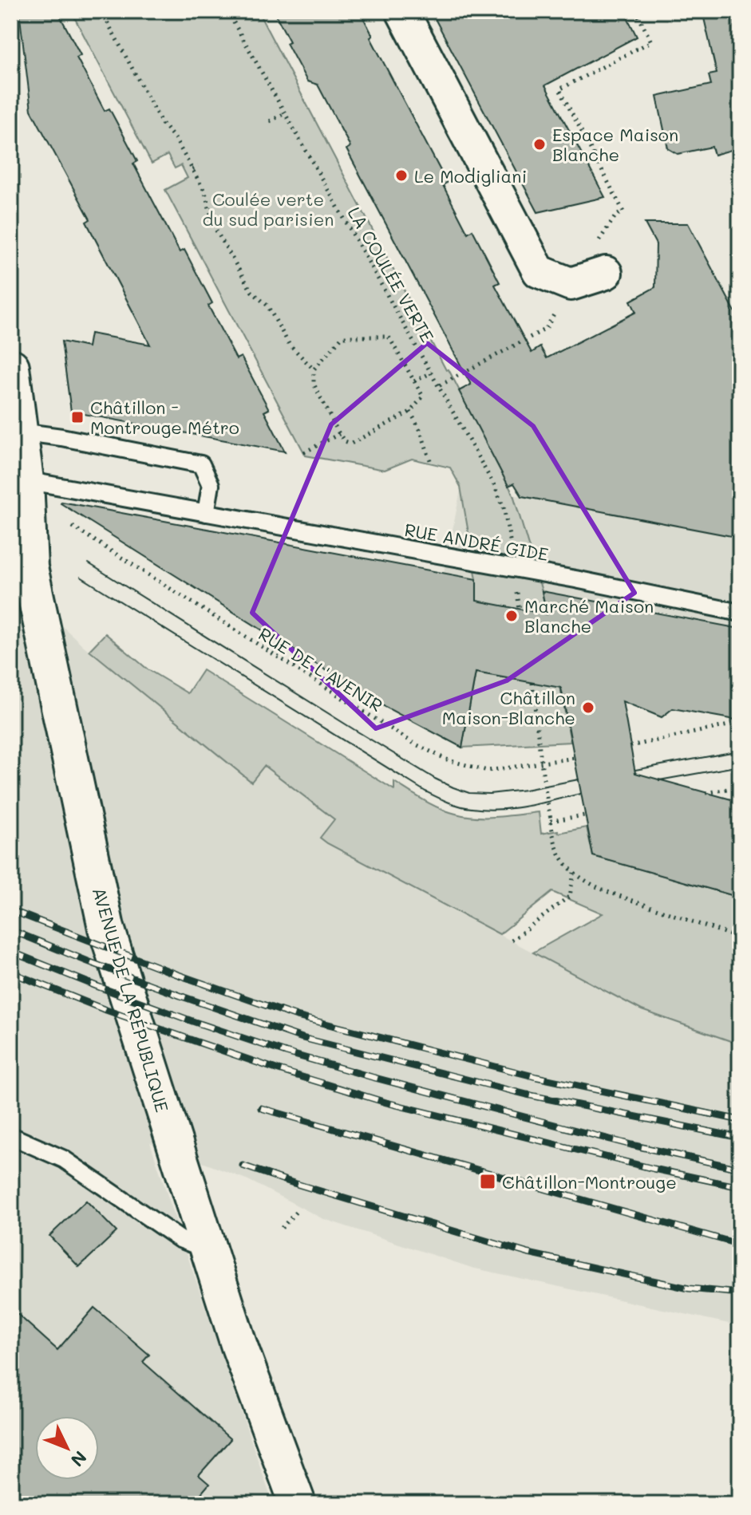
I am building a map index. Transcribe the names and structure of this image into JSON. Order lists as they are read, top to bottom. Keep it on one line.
{"streets":{"main road":["AVENUE DE LA RÉPUBLIQUE"],"lane":["RUE ANDRÉ GIDE"],"path":["LA COULÉE VERTE","RUE DE L'AVENIR"]},"crossings":[["LA COULÉE VERTE","RUE ANDRÉ GIDE"],["RUE ANDRÉ GIDE","AVENUE DE LA RÉPUBLIQUE"]],"parks":["Coulée verte du sud parisien"],"places":{"other":["Espace Maison Blanche","Le Modigliani","Marché Maison Blanche","Châtillon Maison-Blanche"],"transit":["Châtillon - Montrouge Métro","Châtillon-Montrouge"]},"north":"bottom right"}
